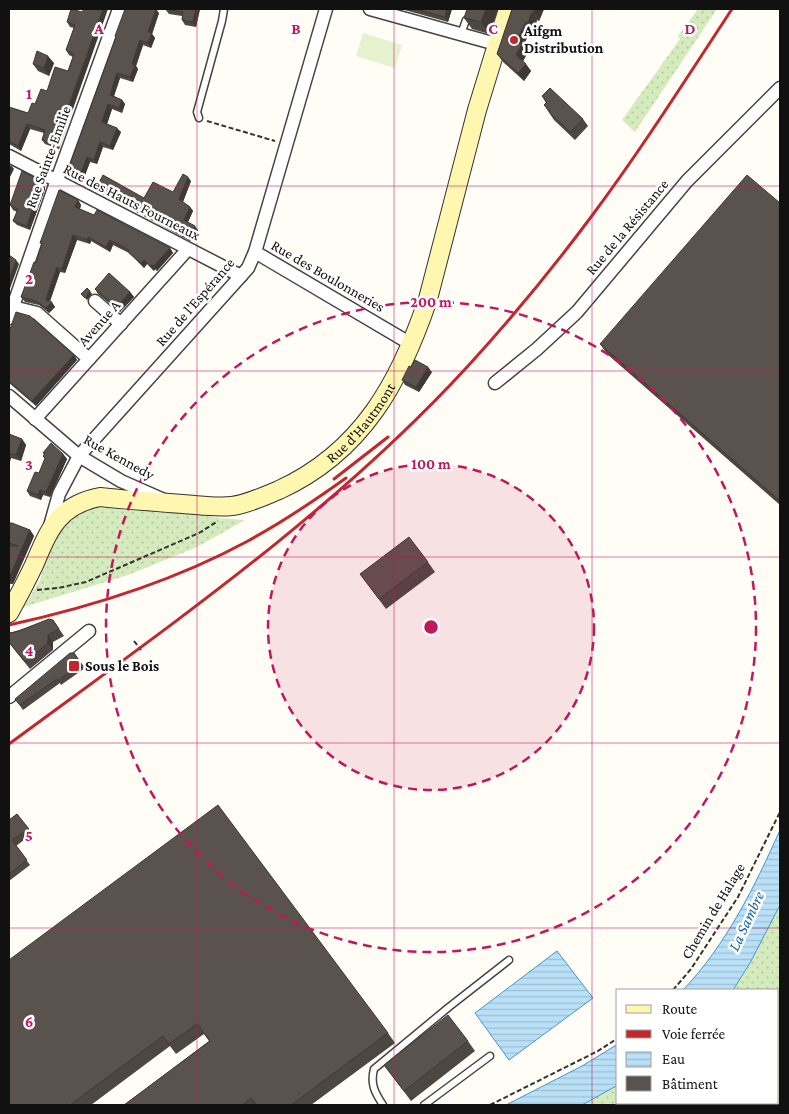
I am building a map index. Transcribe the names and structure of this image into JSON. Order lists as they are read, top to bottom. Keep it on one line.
{"streets":{"street":["Rue Sainte-Emilie","Rue des Hauts Fourneaux","Rue de la Résistance","Rue des Boulonneries","Rue de l'Espérance","Avenue A","Rue d'Hautmont","Rue Kennedy"],"path":["Chemin de Halage"]},"crossings":[["Rue Sainte-Emilie","Rue des Hauts Fourneaux"],["Rue des Hauts Fourneaux","Rue de l'Espérance"],["Rue des Hauts Fourneaux","Avenue A"],["Rue des Boulonneries","Rue de l'Espérance"],["Rue des Boulonneries","Rue d'Hautmont"],["Rue de l'Espérance","Rue d'Hautmont"],["Rue de l'Espérance","Rue Kennedy"],["Avenue A","Rue Kennedy"],["Rue d'Hautmont","Rue Kennedy"]],"water":["La Sambre"],"places":{"other":["Aifgm Distribution"],"transit":["Sous le Bois"]},"legend":["Route","Voie ferrée","Eau","Bâtiment"],"grid":{"columns":["A","B","C","D"],"rows":["1","2","3","4","5","6"]},"rings":["200 m","100 m"]}
